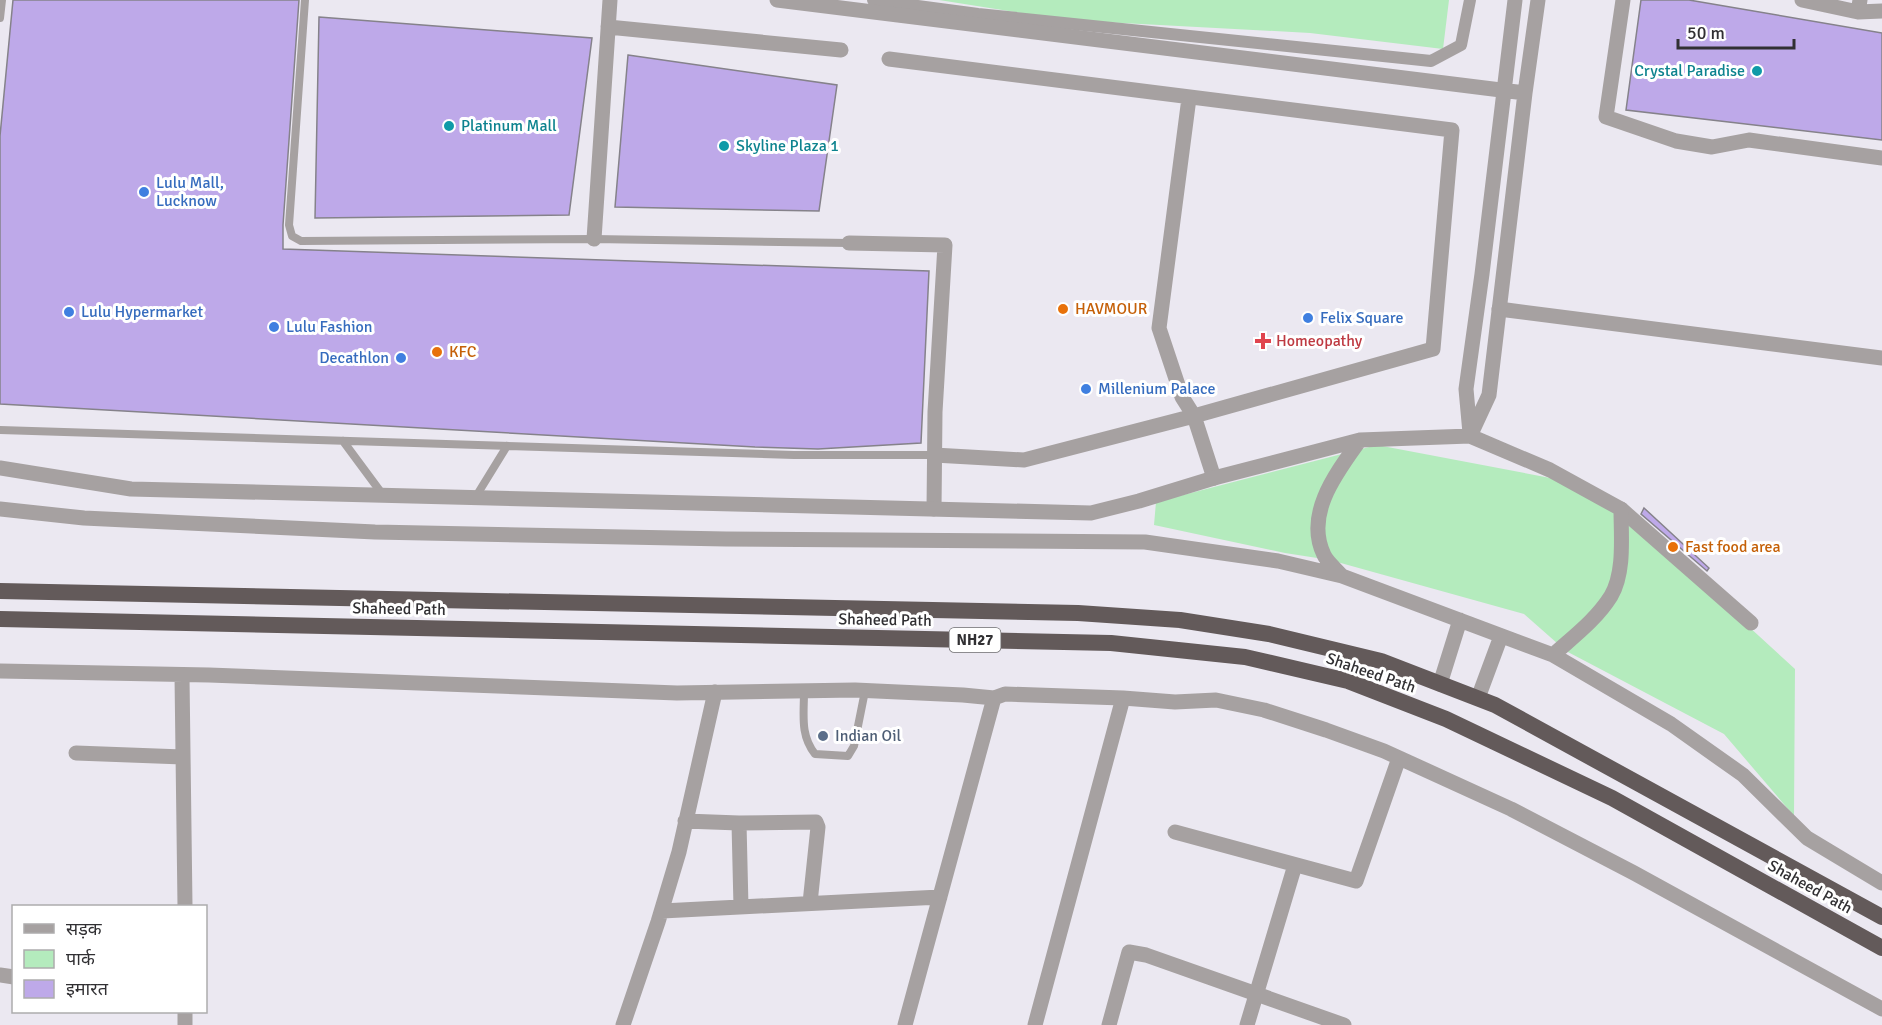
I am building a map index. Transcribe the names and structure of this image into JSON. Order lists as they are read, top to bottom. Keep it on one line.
{"streets":{"highway":["Shaheed Path","NH27"]},"places":{"other":["Crystal Paradise","Platinum Mall","Skyline Plaza 1","Lulu Mall, Lucknow","HAVMOUR","Lulu Hypermarket","Felix Square","Lulu Fashion","KFC","Decathlon","Millenium Palace","Fast food area","Indian Oil"],"health":["Homeopathy"]},"legend":["सड़क","पार्क","इमारत"],"scale_bar":"50 m"}
